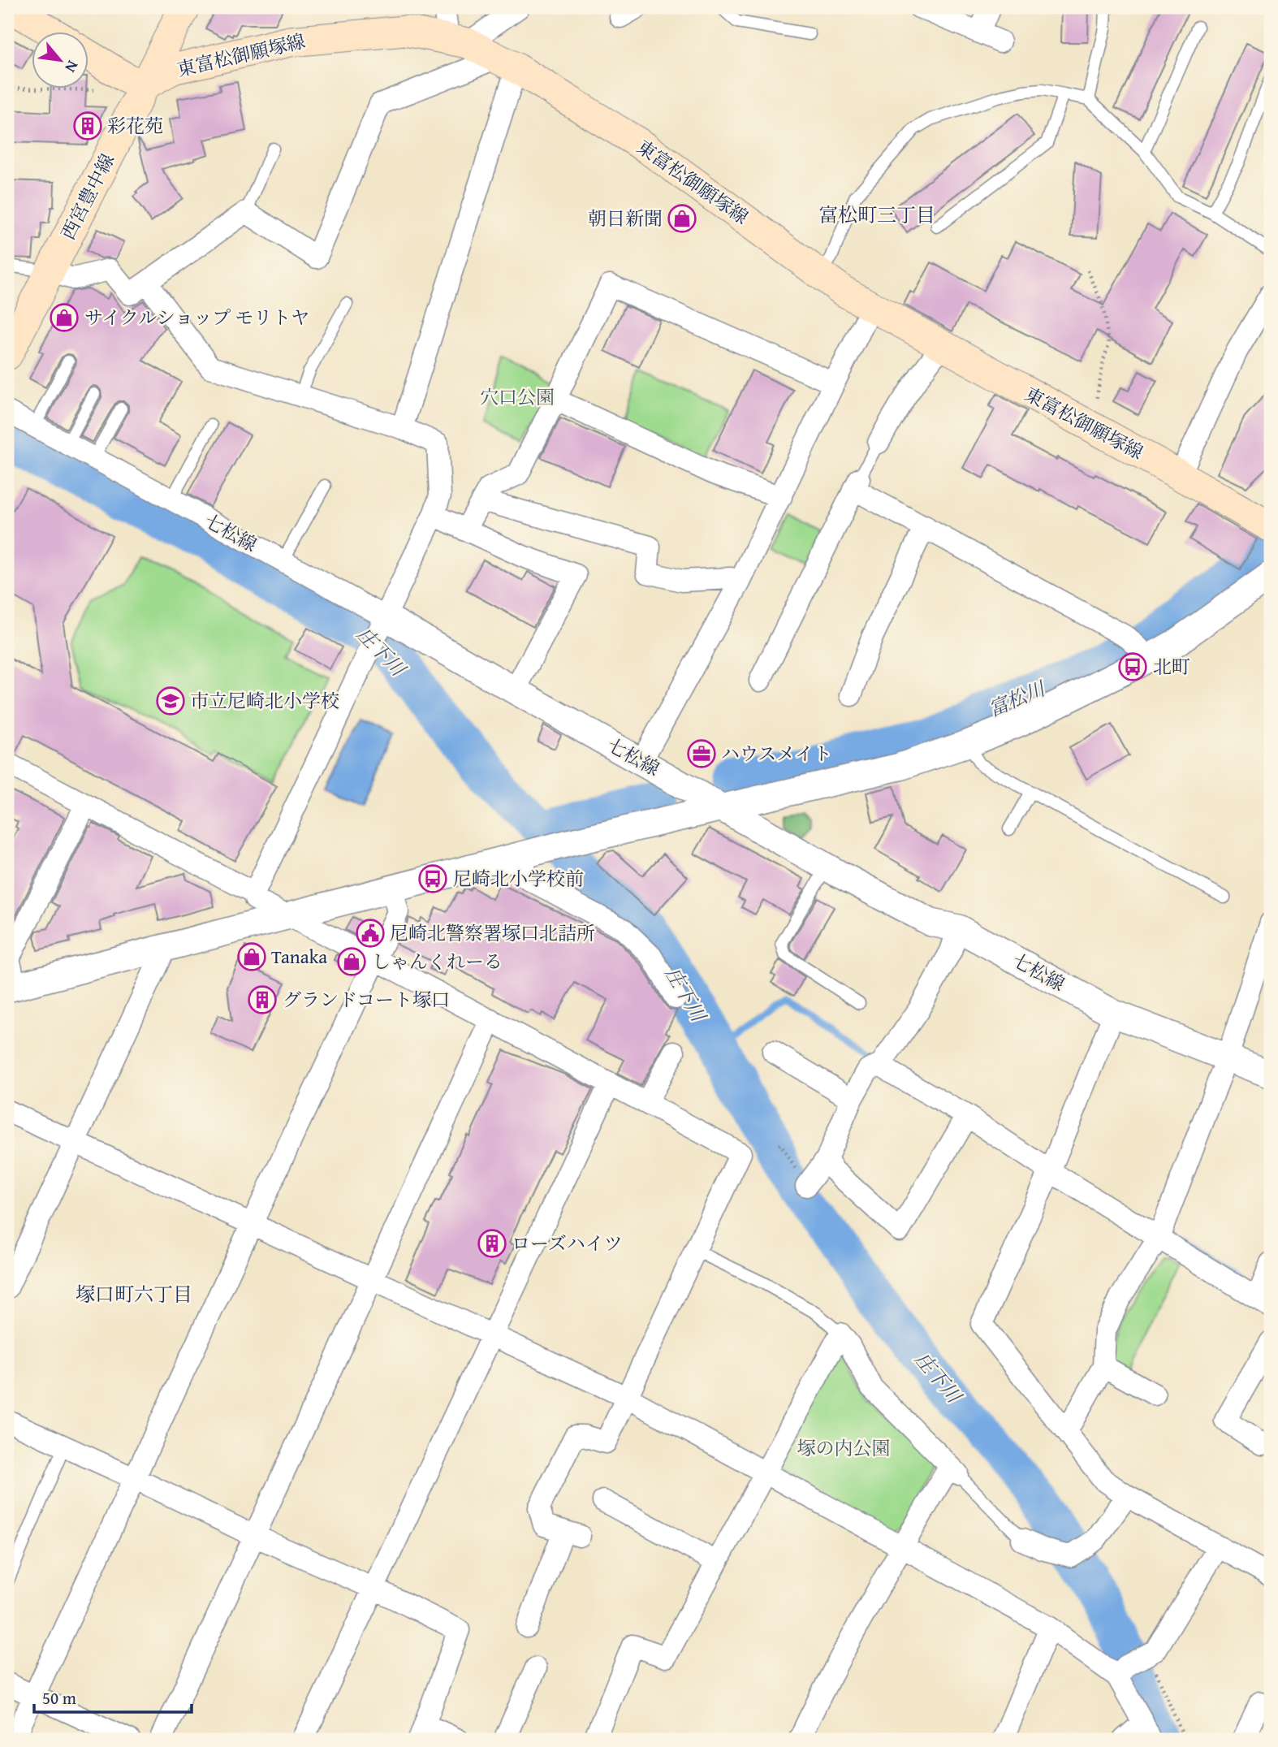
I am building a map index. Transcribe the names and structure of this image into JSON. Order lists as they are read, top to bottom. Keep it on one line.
{"streets":{"main road":["東富松御願塚線","西宮豊中線"],"street":["七松線"]},"crossings":[["東富松御願塚線","西宮豊中線"]],"districts":["富松町三丁目","塚口町六丁目"],"water":["庄下川","富松川"],"parks":["穴口公園","塚の内公園"],"places":{"building":["彩花苑","グランドコート塚口","ローズハイツ"],"shop":["朝日新聞","サイクルショップ モリトヤ","Tanaka","しゃんくれーる"],"bus stop":["北町","尼崎北小学校前"],"school or university":["市立尼崎北小学校"],"office":["ハウスメイト"],"public building":["尼崎北警察署塚口北詰所"]},"scale_bar":"50 m","north":"bottom right"}
